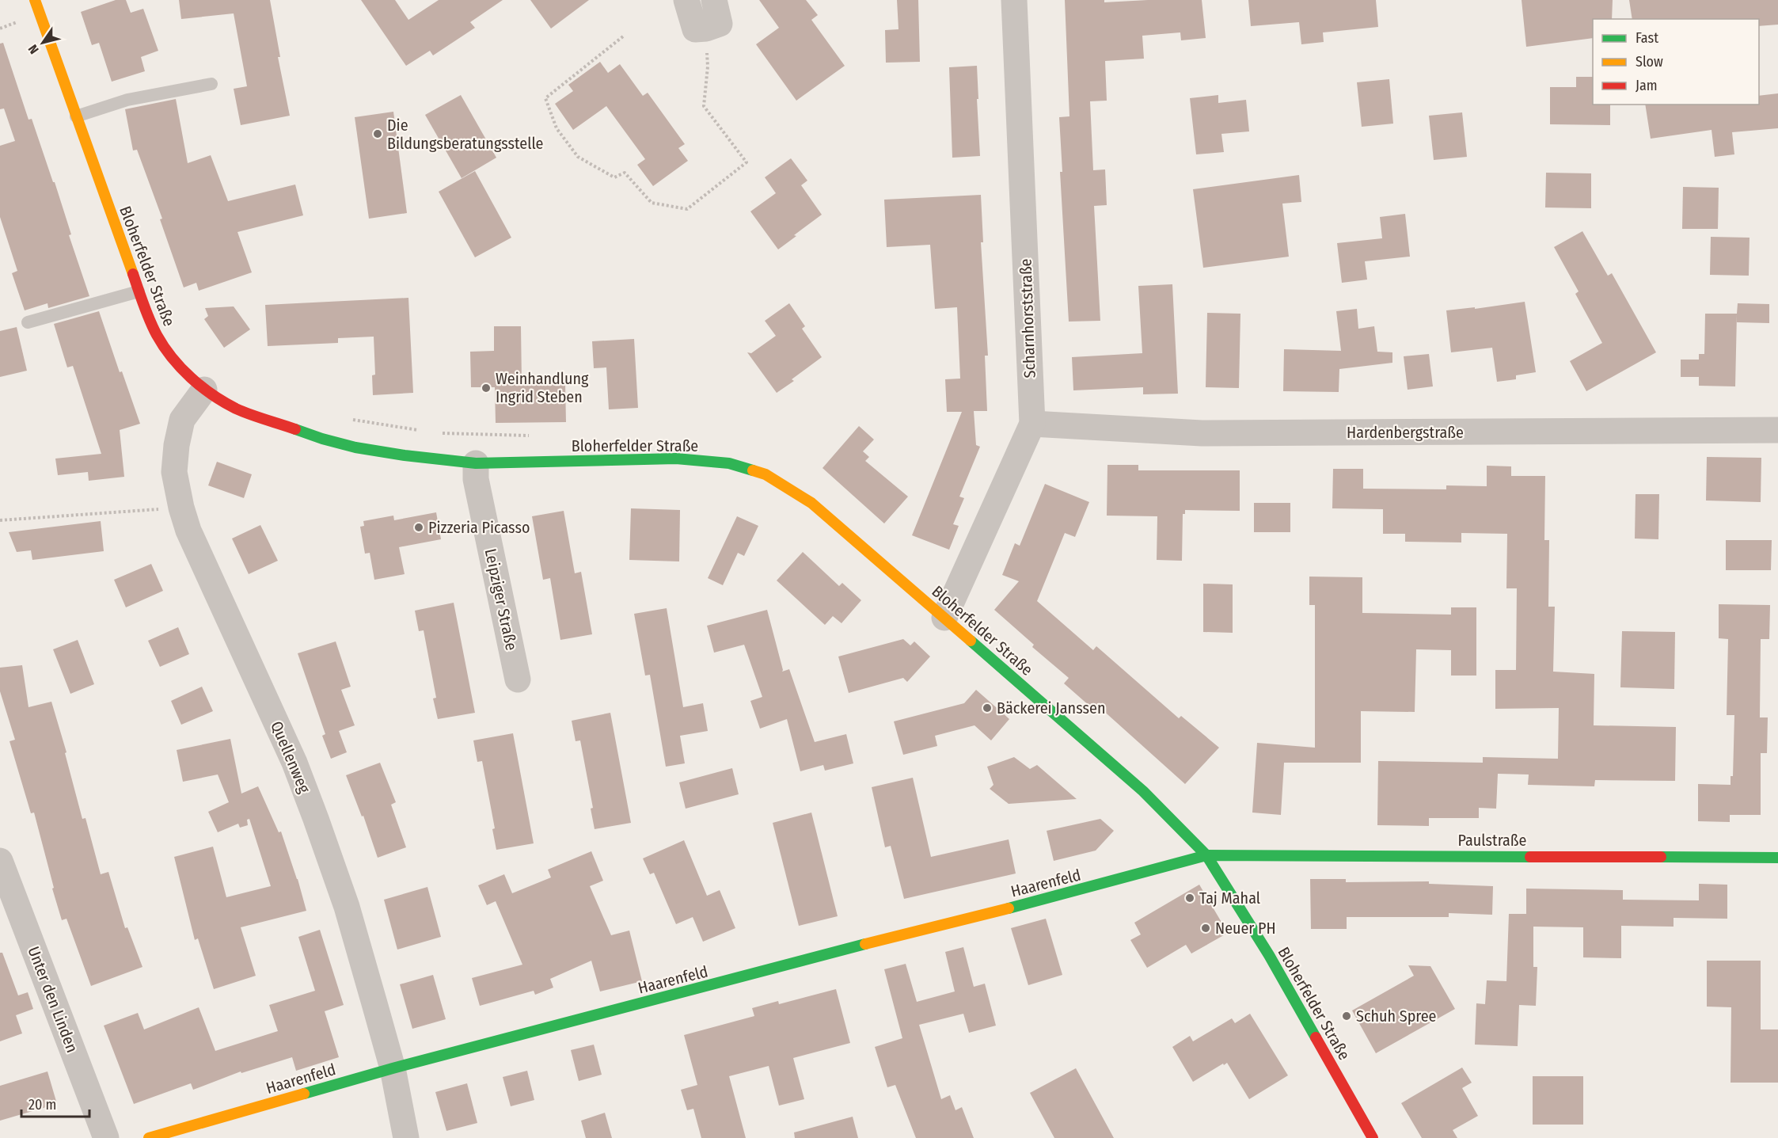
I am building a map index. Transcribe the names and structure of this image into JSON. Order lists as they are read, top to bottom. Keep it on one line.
{"streets":{"street":["Bloherfelder Straße","Scharnhorststraße","Hardenbergstraße","Leipziger Straße","Quellenweg","Paulstraße","Haarenfeld","Unter den Linden"]},"crossings":[["Bloherfelder Straße","Scharnhorststraße"],["Bloherfelder Straße","Leipziger Straße"],["Bloherfelder Straße","Quellenweg"],["Bloherfelder Straße","Paulstraße"],["Bloherfelder Straße","Haarenfeld"],["Scharnhorststraße","Hardenbergstraße"],["Quellenweg","Haarenfeld"],["Paulstraße","Haarenfeld"]],"places":["Die Bildungsberatungsstelle","Weinhandlung Ingrid Steben","Pizzeria Picasso","Bäckerei Janssen","Taj Mahal","Neuer PH","Schuh Spree"],"legend":["Fast","Slow","Jam"],"scale_bar":"20 m","north":"bottom left"}
